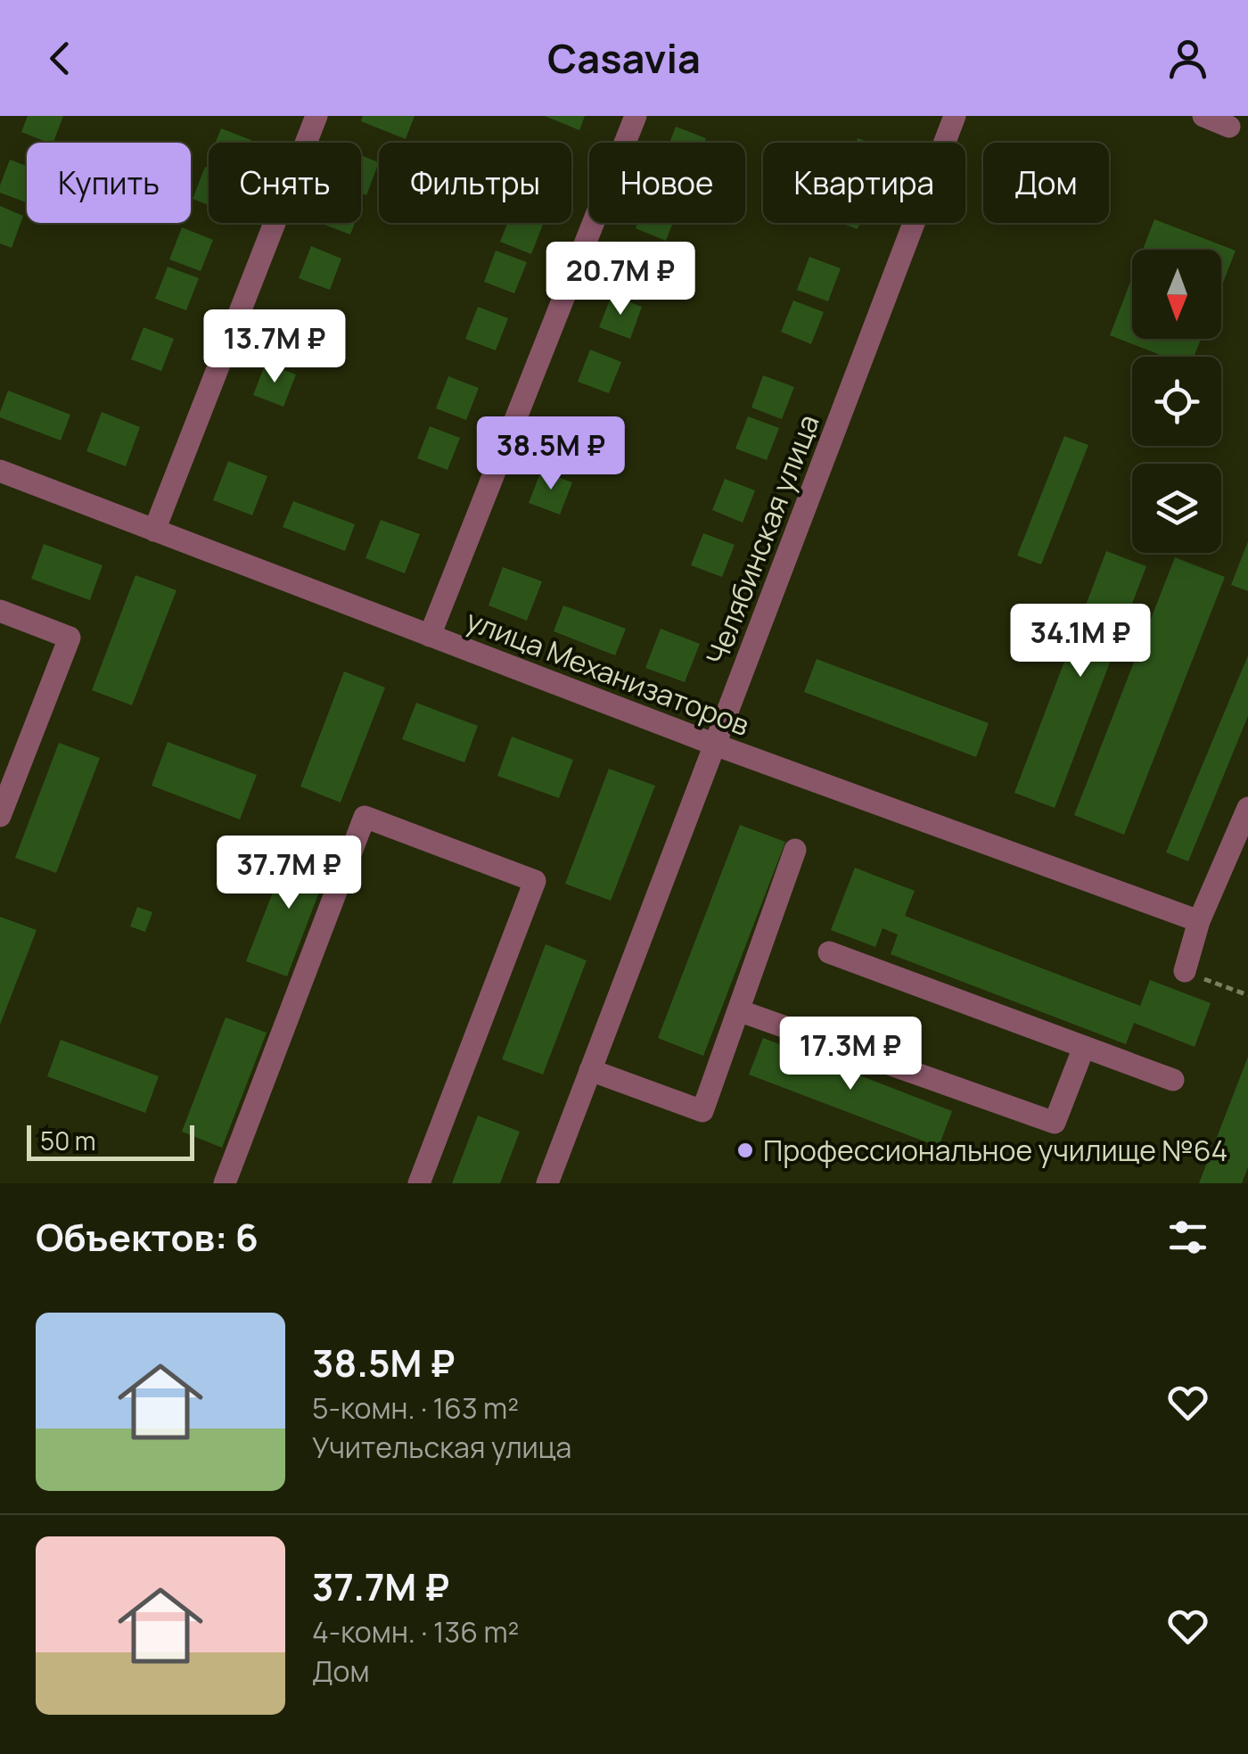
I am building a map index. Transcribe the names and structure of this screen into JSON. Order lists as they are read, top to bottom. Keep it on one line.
{"streets":{"street":["Челябинская улица","улица Механизаторов"]},"crossings":[["Челябинская улица","улица Механизаторов"]],"places":["Профессиональное училище №64"],"scale_bar":"50 m","north":"bottom","page":{"header":"Casavia","chip":["Купить","Снять","Фильтры","Новое","Квартира","Дом"],"price":["20.7M ₽","13.7M ₽","38.5M ₽","34.1M ₽","37.7M ₽","17.3M ₽"],"scale":"50 m","heading":"Объектов: 6","list":[{"name":"38.5M ₽","note":"5-комн. · 163 m² · Учительская улица"},{"name":"37.7M ₽","note":"4-комн. · 136 m² · Дом"}]}}
